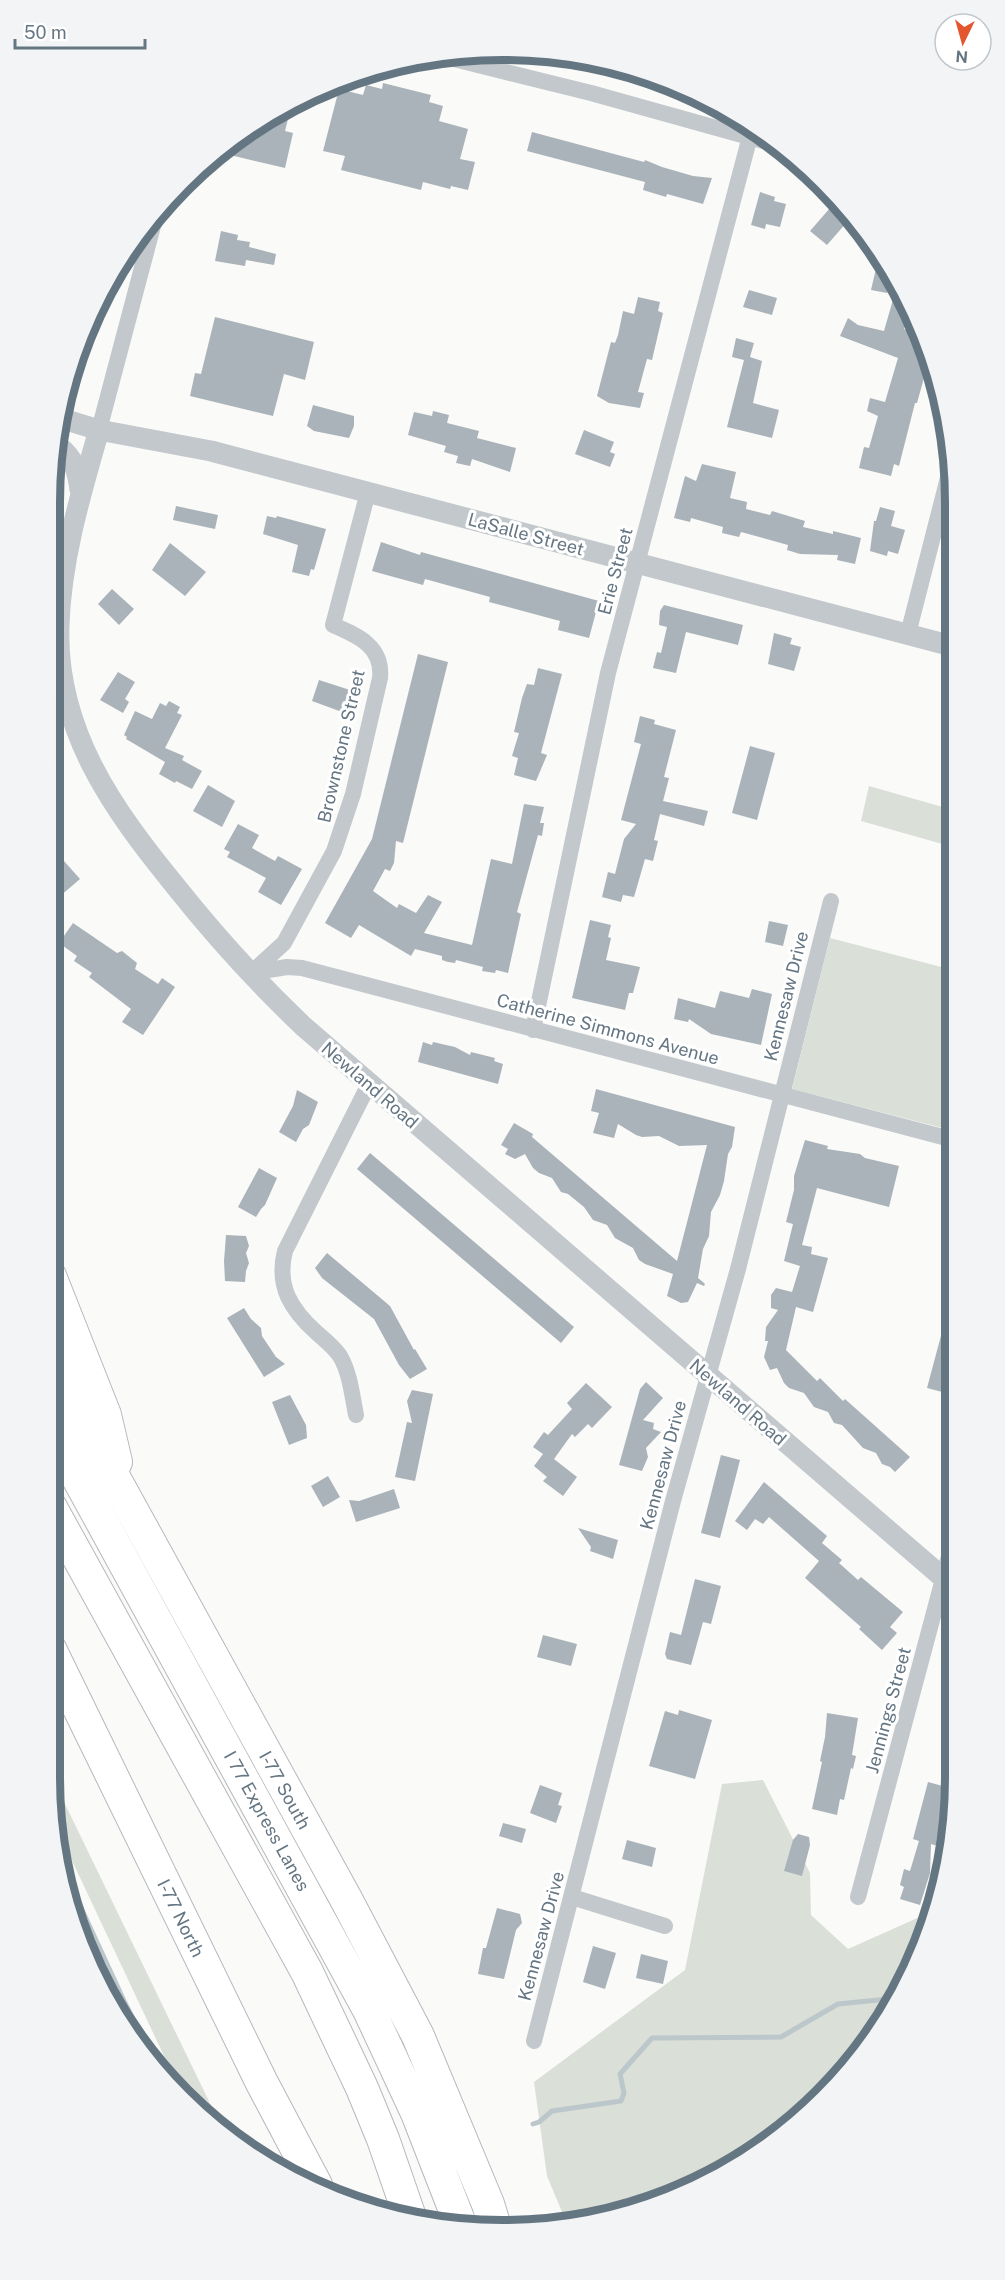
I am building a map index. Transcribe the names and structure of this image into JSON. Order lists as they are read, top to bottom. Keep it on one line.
{"streets":{"highway":["I-77 South","I 77 Express Lanes","I-77 North"],"street":["LaSalle Street","Erie Street","Brownstone Street","Kennesaw Drive","Catherine Simmons Avenue","Newland Road","Jennings Street"]},"crossings":[["LaSalle Street","Erie Street"],["LaSalle Street","Brownstone Street"],["LaSalle Street","Newland Road"],["Erie Street","Catherine Simmons Avenue"],["Brownstone Street","Catherine Simmons Avenue"],["Brownstone Street","Newland Road"],["Kennesaw Drive","Catherine Simmons Avenue"],["Kennesaw Drive","Newland Road"],["Catherine Simmons Avenue","Newland Road"]],"scale_bar":"50 m","north":"bottom"}
